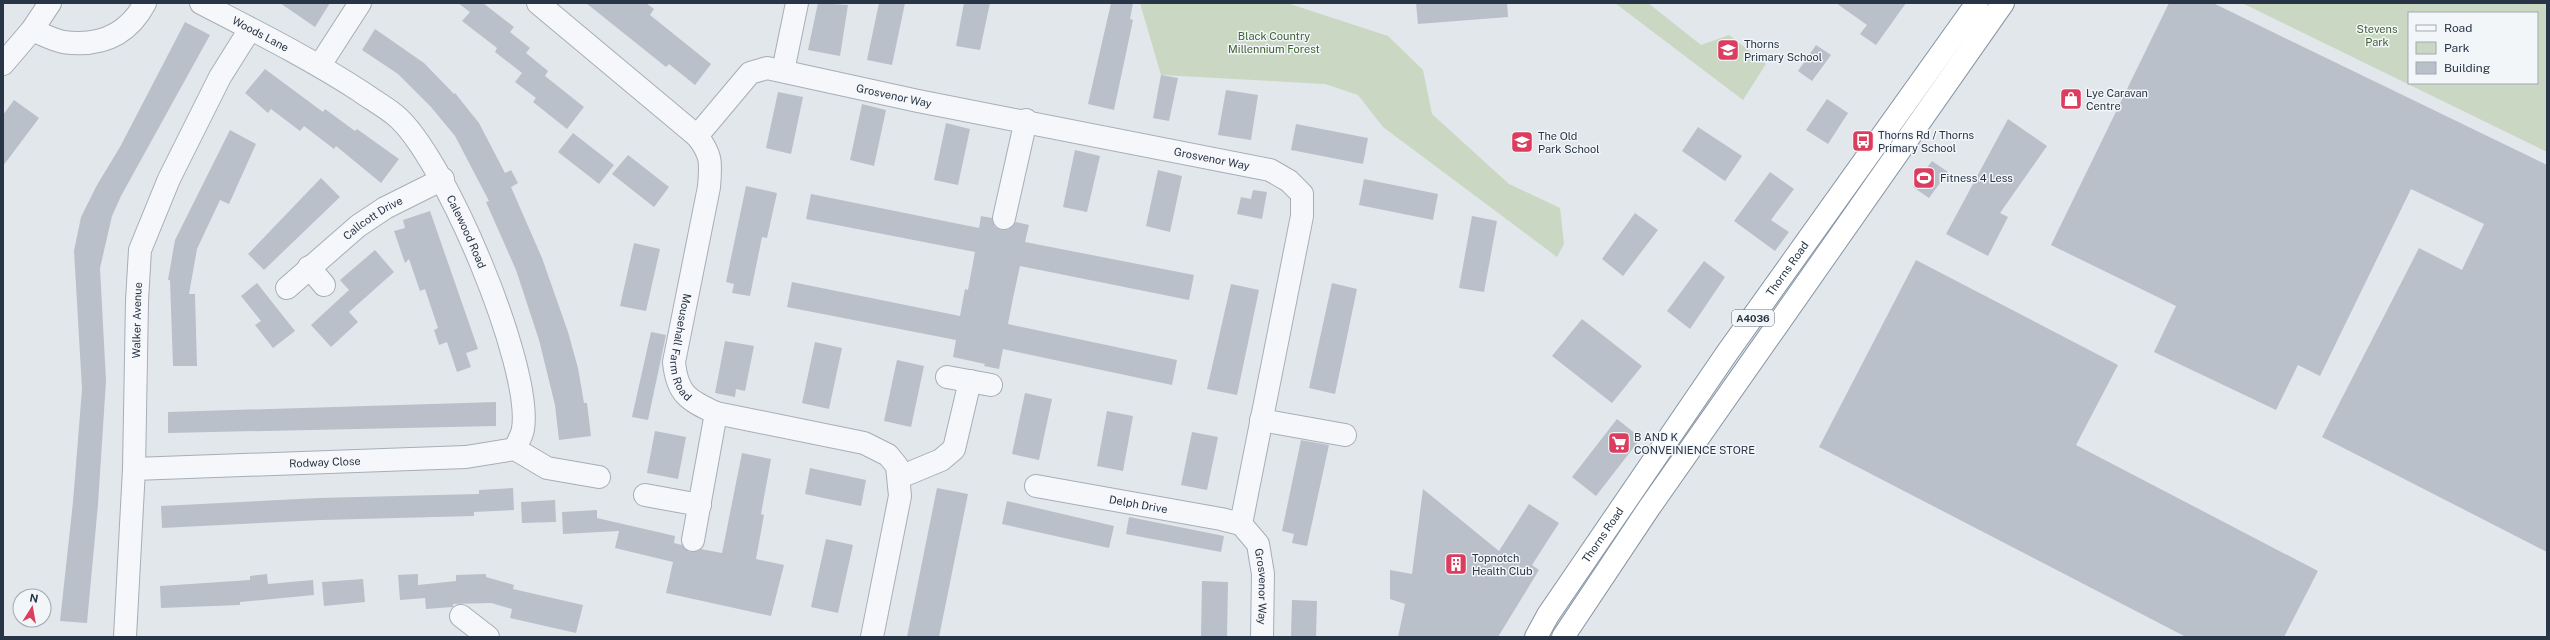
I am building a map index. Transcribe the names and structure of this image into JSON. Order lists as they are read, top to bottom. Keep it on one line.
{"streets":{"highway":["Thorns Road","A4036"],"street":["Woods Lane","Grosvenor Way","Callcott Drive","Calewood Road","Walker Avenue","Mousehall Farm Road","Rodway Close","Delph Drive"]},"crossings":[["Woods Lane","Calewood Road"],["Woods Lane","Walker Avenue"],["Grosvenor Way","Mousehall Farm Road"],["Grosvenor Way","Delph Drive"],["Callcott Drive","Calewood Road"],["Calewood Road","Rodway Close"],["Walker Avenue","Rodway Close"]],"parks":["Stevens Park","Black Country Millennium Forest"],"places":{"school or university":["Thorns Primary School","The Old Park School"],"shop":["Lye Caravan Centre"],"bus stop":["Thorns Rd / Thorns Primary School"],"sports":["Fitness 4 Less"],"supermarket":["B AND K CONVEINIENCE STORE"],"building":["Topnotch Health Club"]},"legend":["Road","Park","Building"],"north":"top"}
